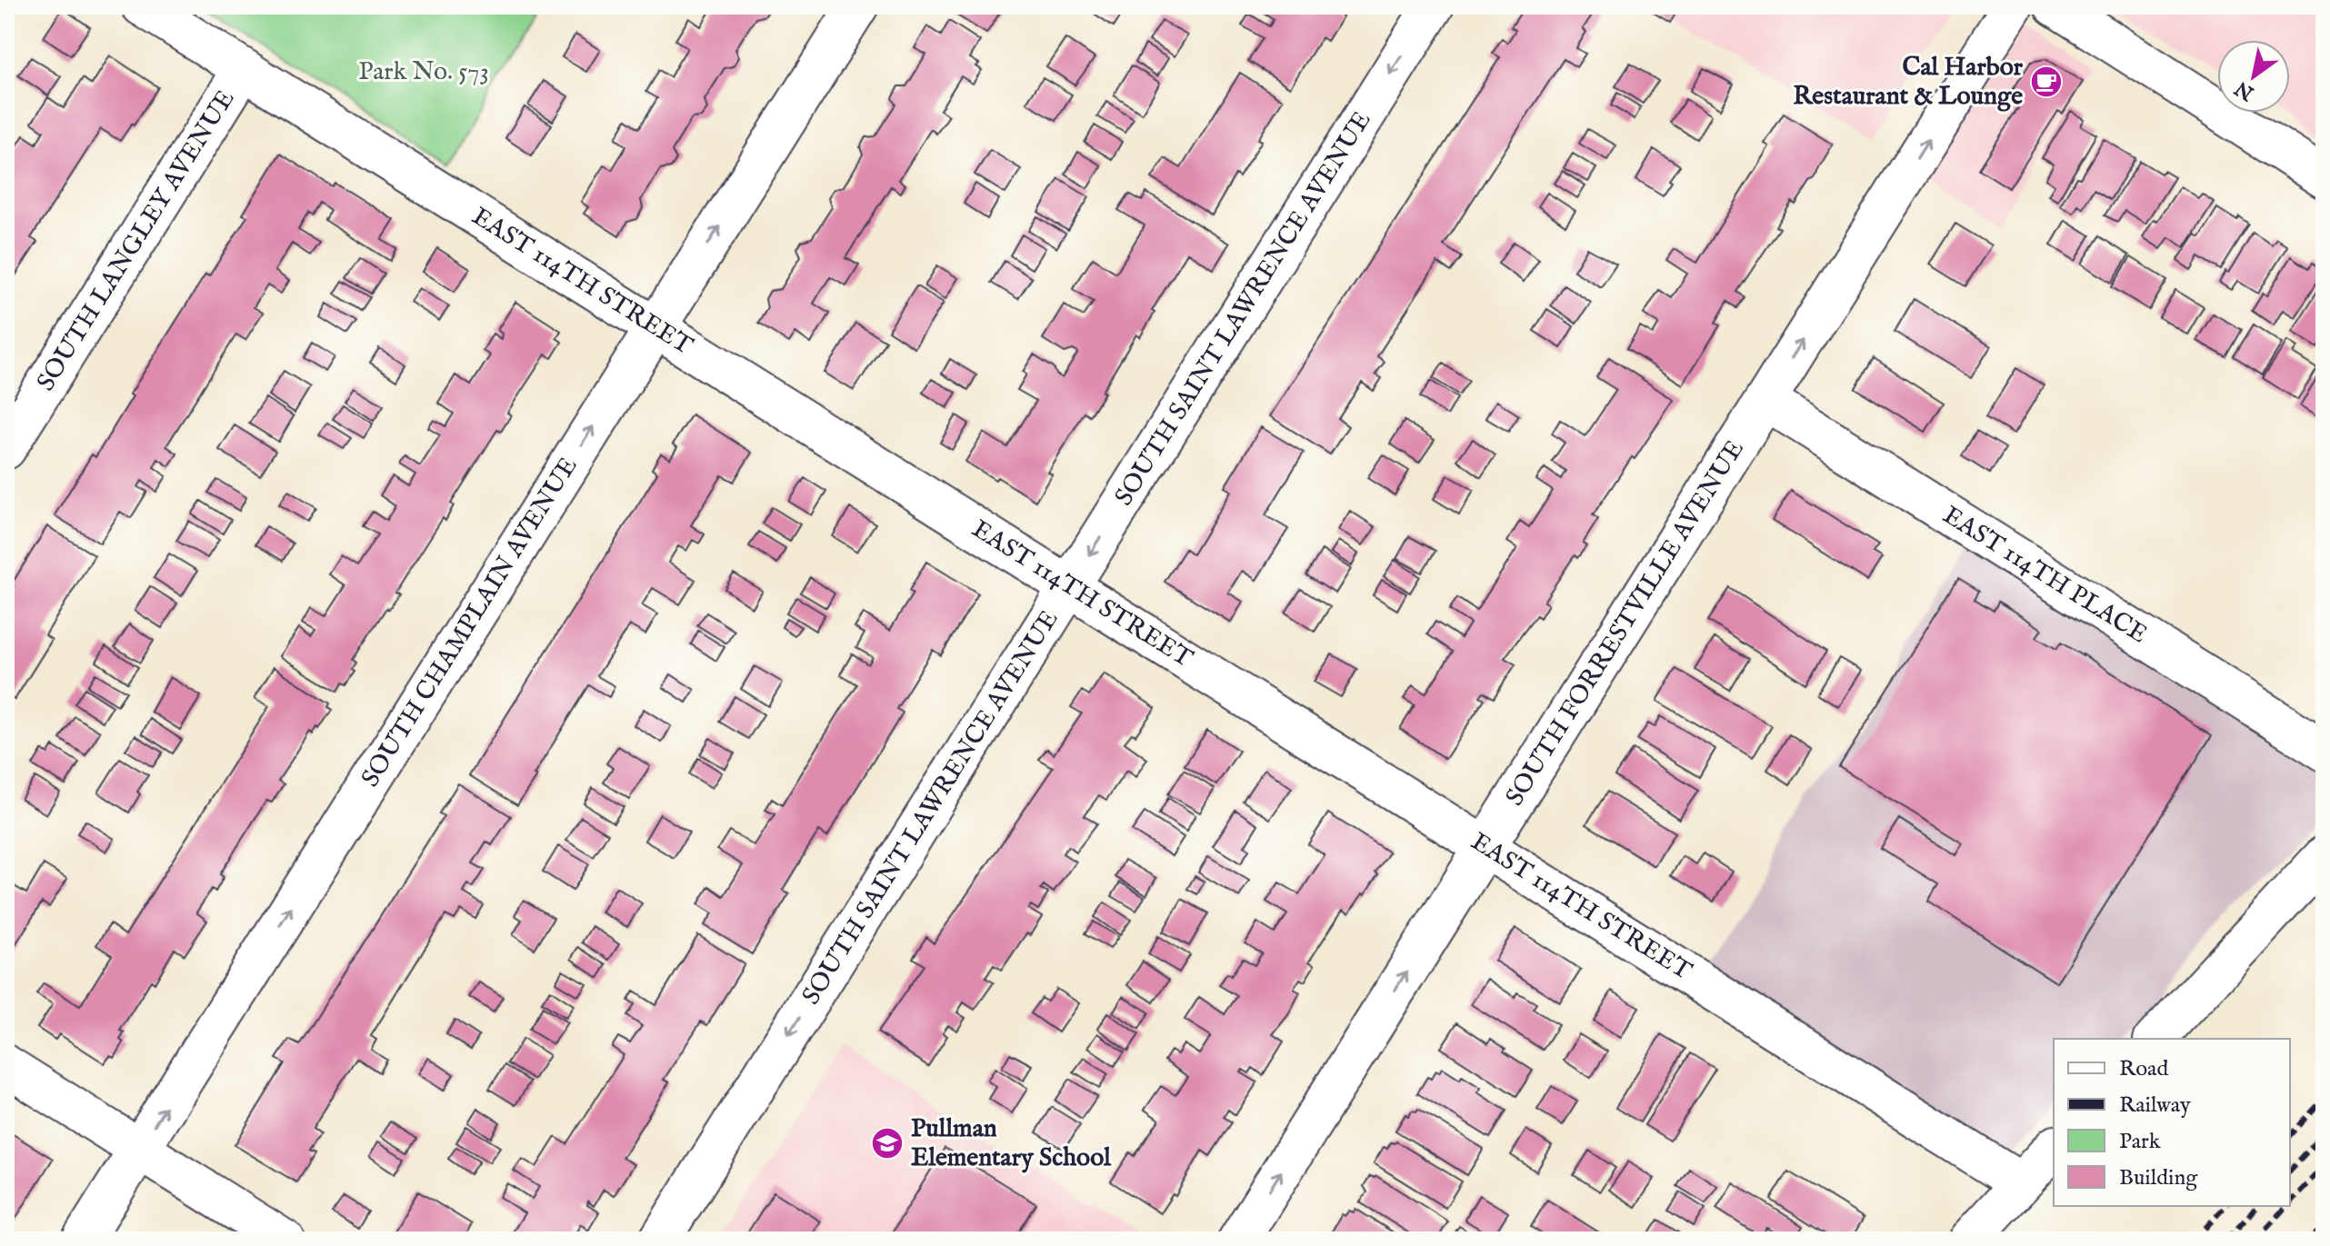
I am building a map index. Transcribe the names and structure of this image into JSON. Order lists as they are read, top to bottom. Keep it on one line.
{"streets":{"street":["SOUTH LANGLEY AVENUE","EAST 114TH STREET","SOUTH SAINT LAWRENCE AVENUE","EAST 114TH PLACE","SOUTH CHAMPLAIN AVENUE","SOUTH FORRESTVILLE AVENUE"]},"crossings":[["SOUTH LANGLEY AVENUE","EAST 114TH STREET"],["EAST 114TH STREET","SOUTH SAINT LAWRENCE AVENUE"],["EAST 114TH STREET","SOUTH CHAMPLAIN AVENUE"],["EAST 114TH STREET","SOUTH FORRESTVILLE AVENUE"],["EAST 114TH PLACE","SOUTH FORRESTVILLE AVENUE"]],"one_way":["SOUTH SAINT LAWRENCE AVENUE","SOUTH CHAMPLAIN AVENUE","SOUTH FORRESTVILLE AVENUE"],"parks":["Park No. 573"],"places":{"cafe":["Cal Harbor Restaurant & Lounge"],"school or university":["Pullman Elementary School"]},"legend":["Road","Railway","Park","Building"],"north":"bottom left"}
